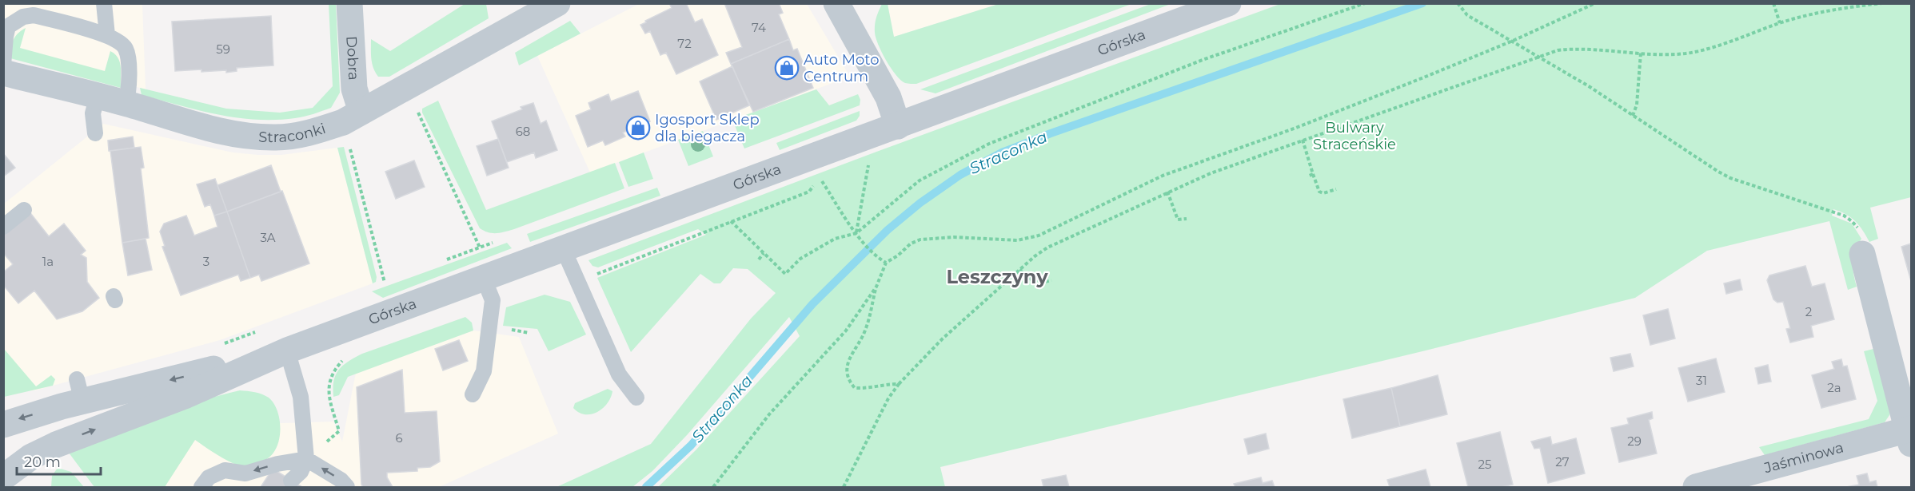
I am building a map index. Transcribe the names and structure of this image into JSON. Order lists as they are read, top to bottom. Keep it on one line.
{"streets":{"street":["Górska","Dobra","Straconki","Jaśminowa"]},"crossings":[["Dobra","Straconki"]],"districts":["Leszczyny"],"water":["Straconka"],"parks":["Bulwary Straceńskie"],"places":{"shop":["Auto Moto Centrum","Igosport Sklep dla biegacza"]},"house_numbers":["74","72","59","68","3A","1a","3","2","31","2a","6","29","27","25"],"scale_bar":"20 m"}
